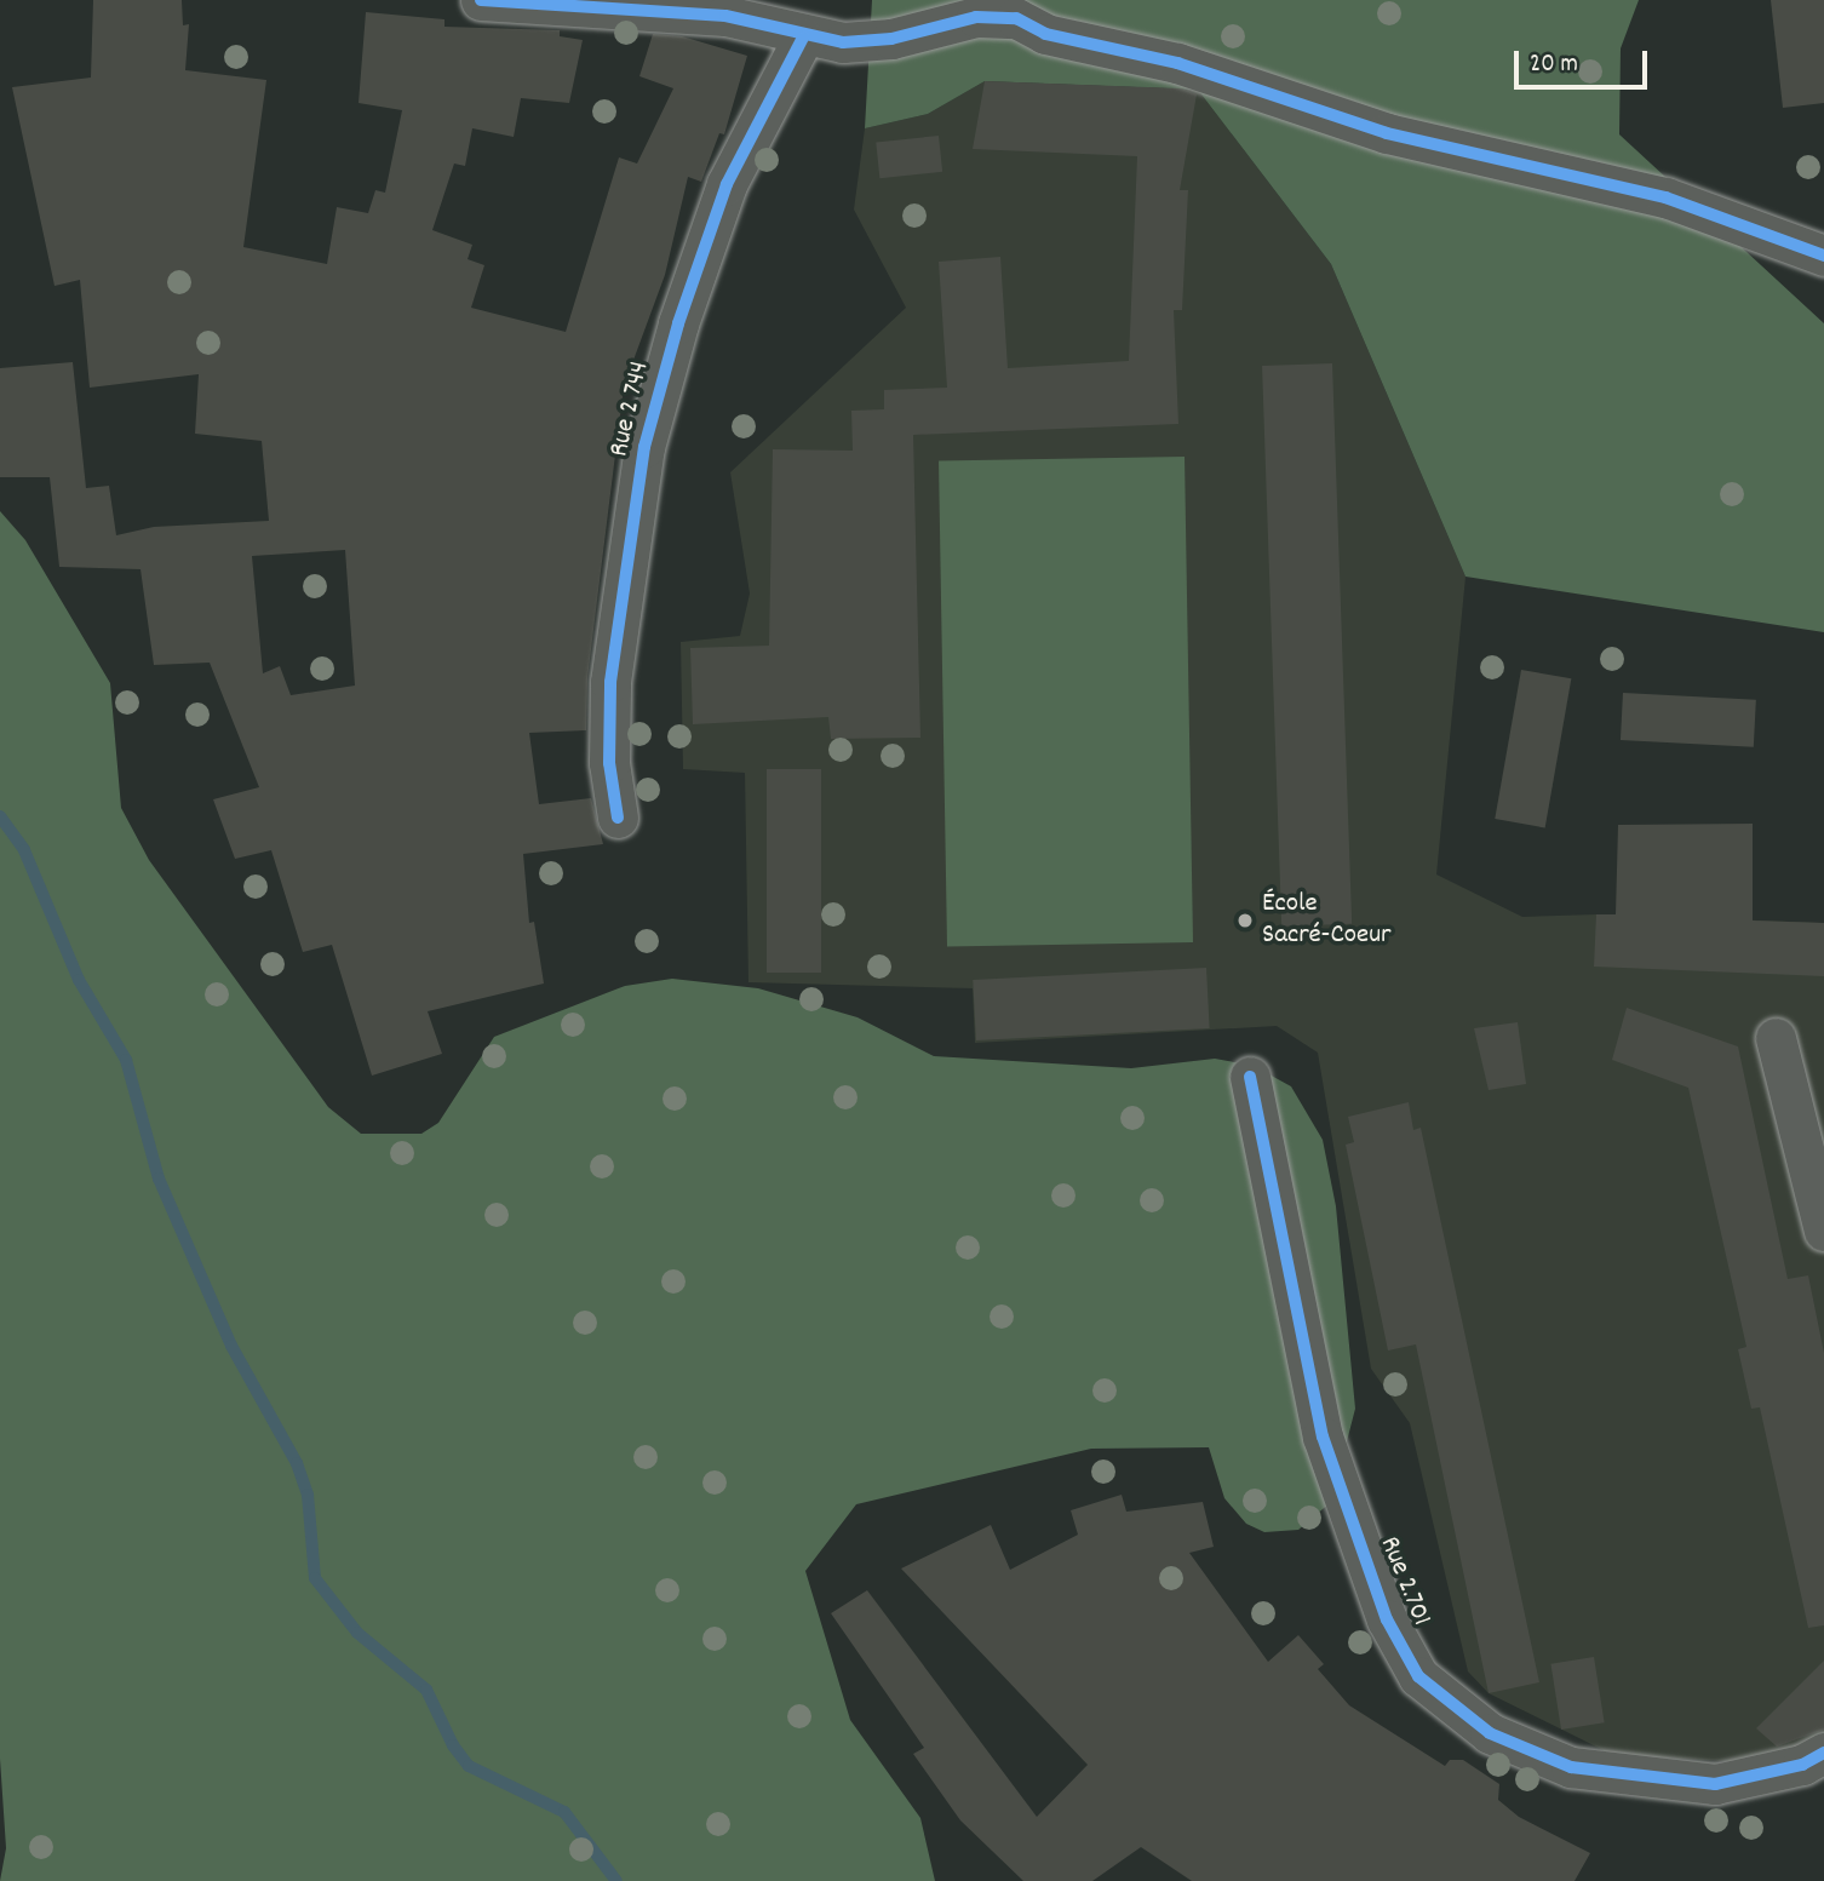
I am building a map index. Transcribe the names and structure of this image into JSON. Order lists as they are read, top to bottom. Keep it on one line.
{"streets":{"street":["Rue 2 744","Rue 2.701"]},"places":["École Sacré-Coeur"],"scale_bar":"20 m"}
